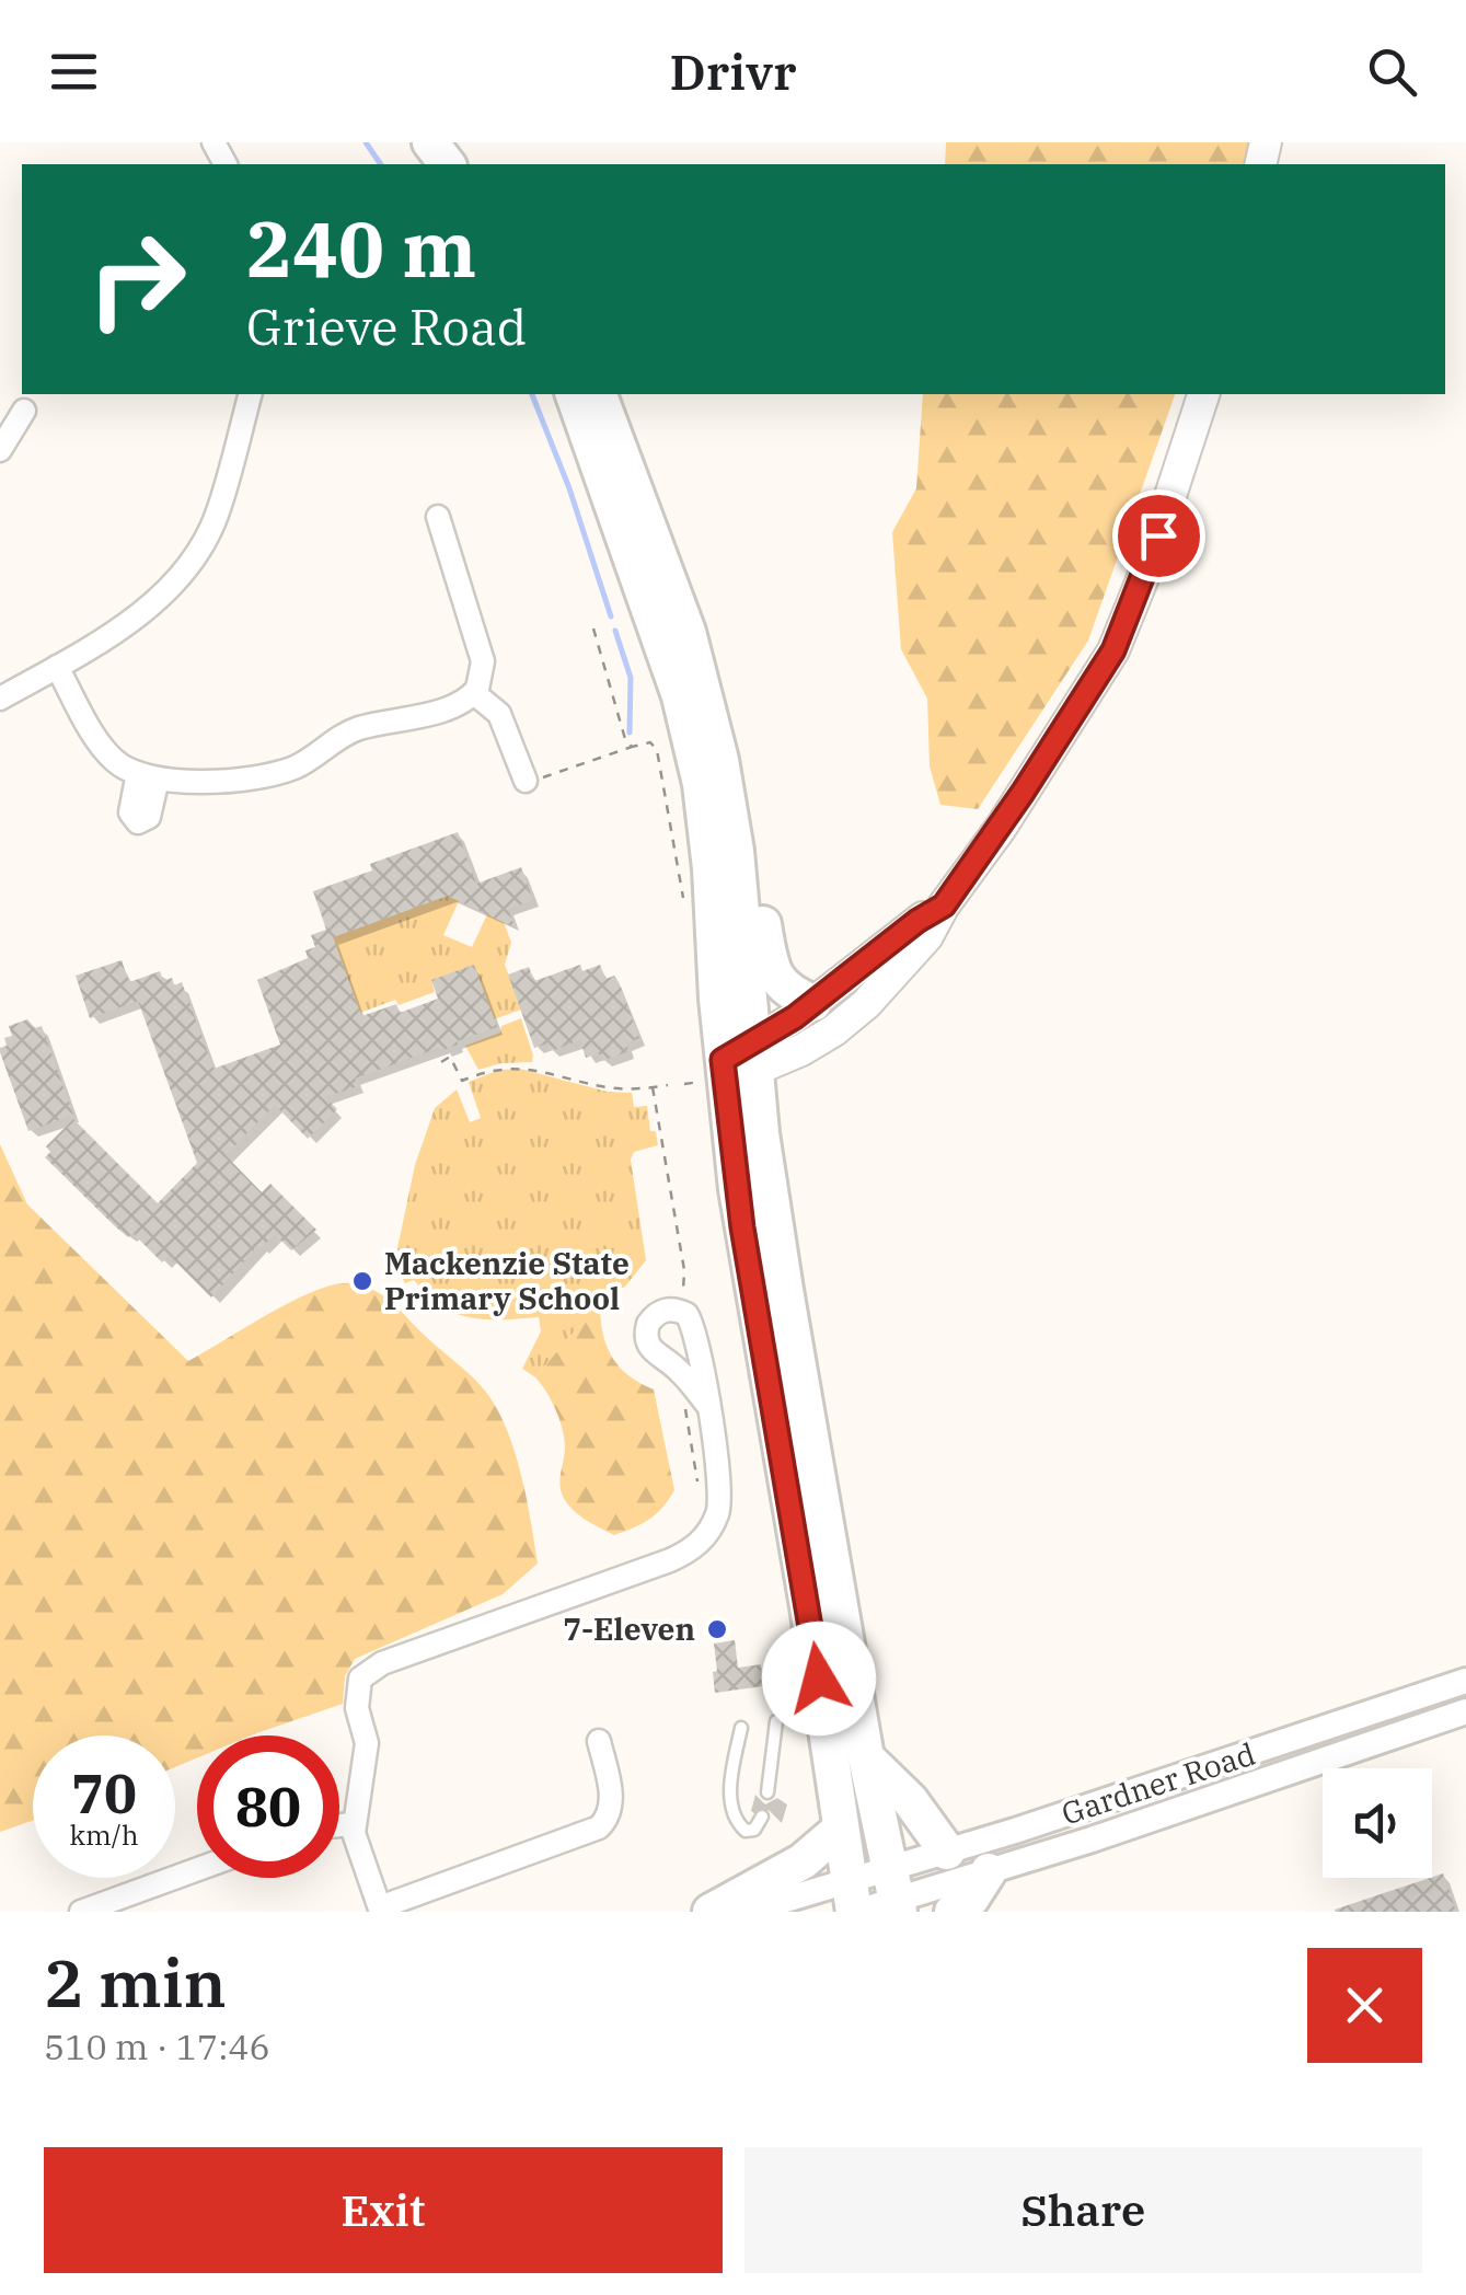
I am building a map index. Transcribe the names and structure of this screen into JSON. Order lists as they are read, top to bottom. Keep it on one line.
{"streets":{"street":["Gardner Road"]},"places":["Mackenzie State Primary School","7-Eleven"],"page":{"header":"Drivr","turn":["240 m","Grieve Road"],"speed":"70 km/h","limit":"80","heading":["2 min","510 m · 17:46"],"buttons":["Exit","Share"]}}
